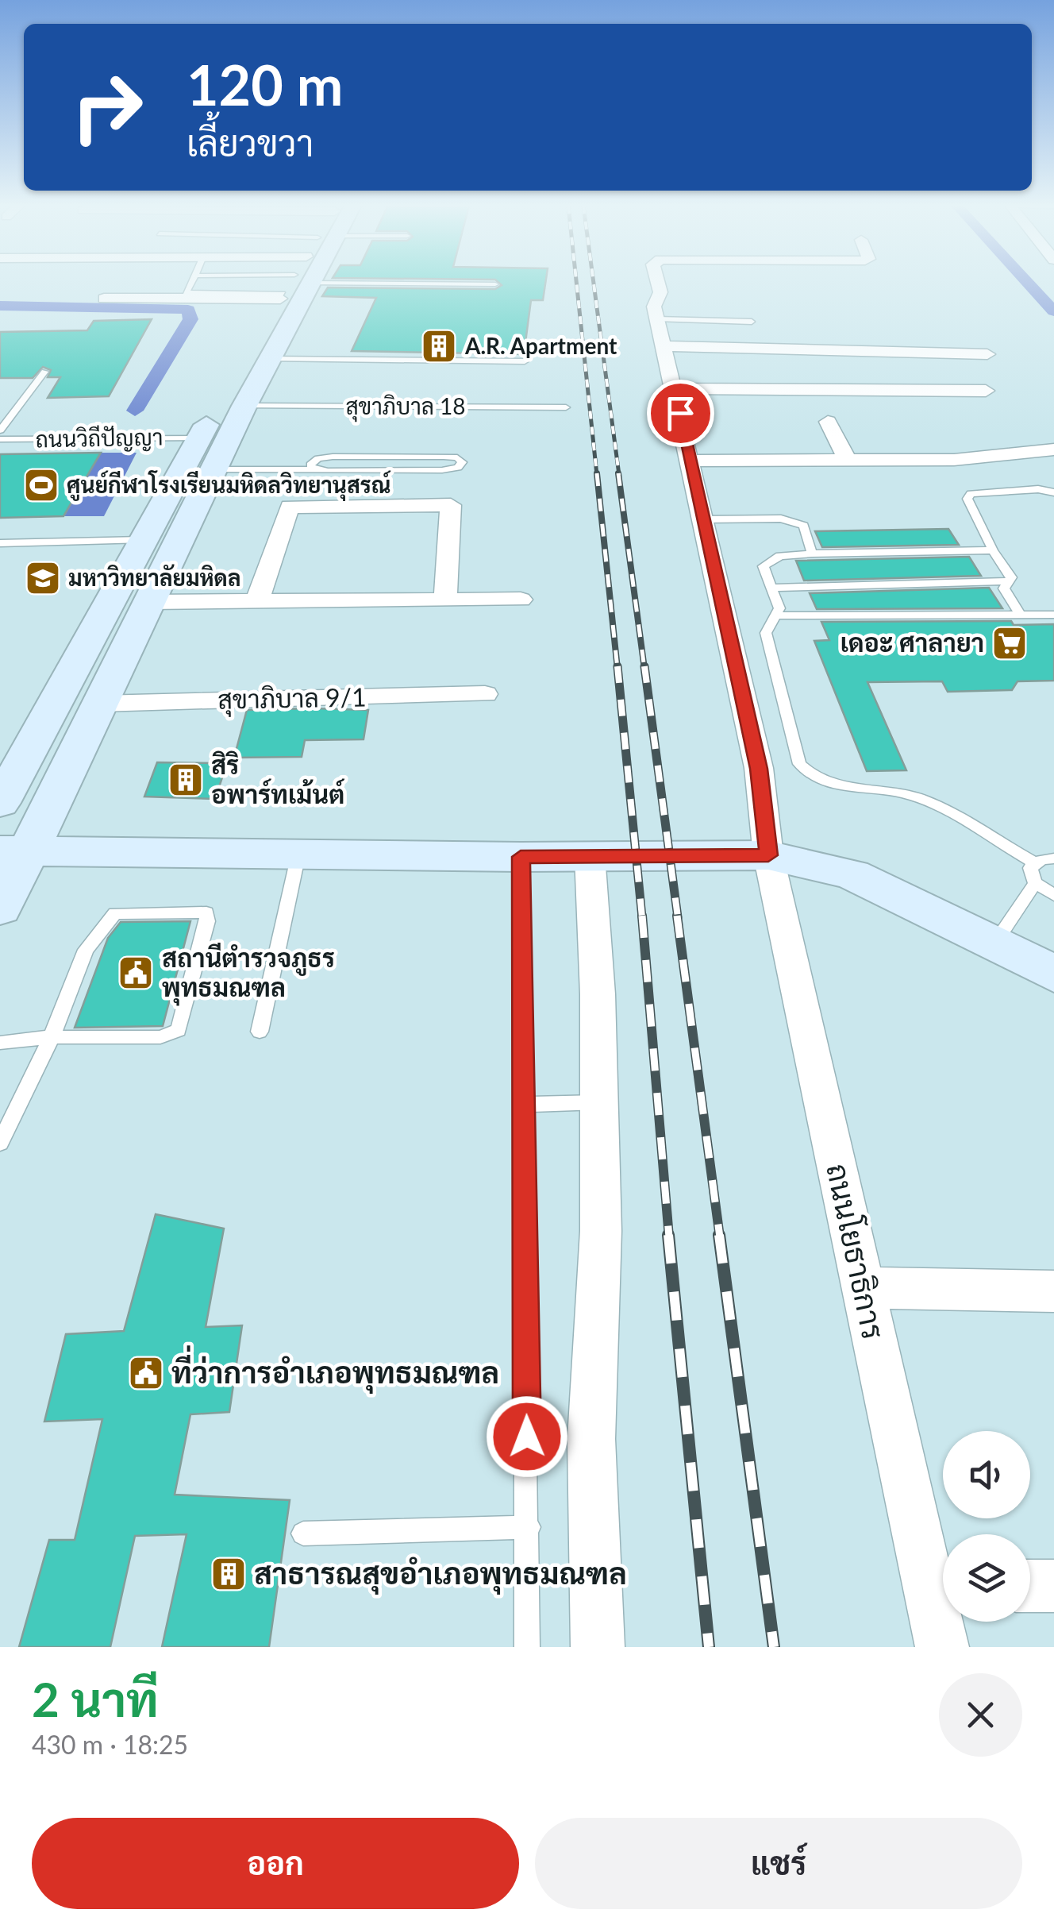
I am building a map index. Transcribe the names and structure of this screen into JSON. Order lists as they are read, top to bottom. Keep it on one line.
{"streets":{"street":["สุขาภิบาล 9/1","ถนนโยธาธิการ"],"lane":["สุขาภิบาล 18","ถนนวิถีปัญญา"]},"places":{"building":["A.R. Apartment","สิริ อพาร์ทเม้นต์","สาธารณสุขอำเภอพุทธมณฑล"],"sports":["ศูนย์กีฬาโรงเรียนมหิดลวิทยานุสรณ์"],"school or university":["มหาวิทยาลัยมหิดล"],"supermarket":["เดอะ ศาลายา"],"public building":["สถานีตำรวจภูธร พุทธมณฑล","ที่ว่าการอำเภอพุทธมณฑล"]},"page":{"turn":["120 m","เลี้ยวขวา"],"heading":["2 นาที","430 m · 18:25"],"buttons":["ออก","แชร์"]}}
